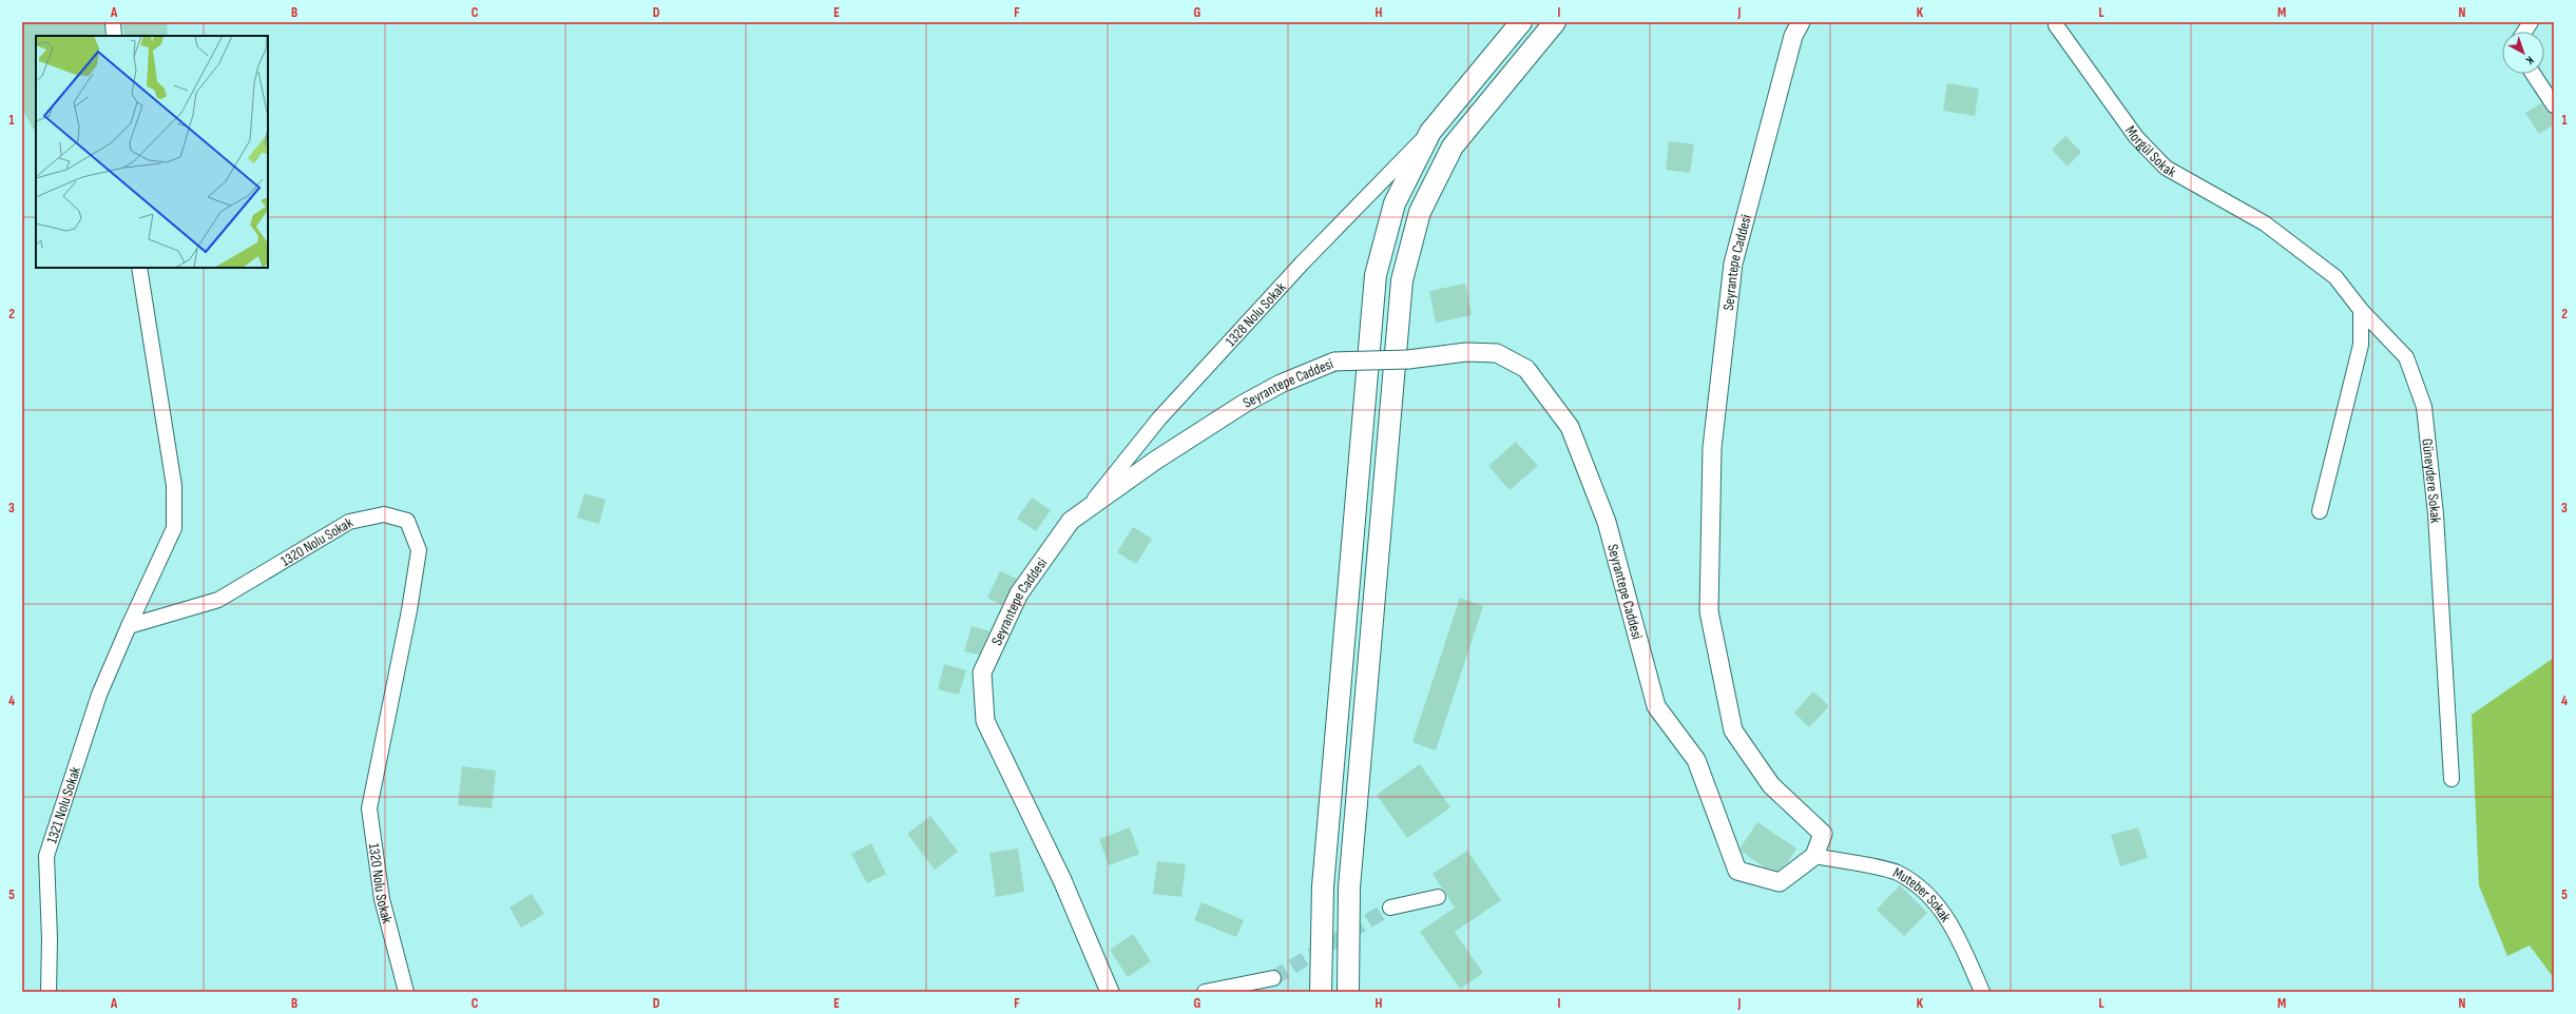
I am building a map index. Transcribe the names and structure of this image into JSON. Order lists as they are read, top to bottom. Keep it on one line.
{"streets":{"street":["Morgül Sokak","Seyrantepe Caddesi","1328 Nolu Sokak","Güneydere Sokak","1320 Nolu Sokak","1321 Nolu Sokak","Muteber Sokak"]},"crossings":[["Morgül Sokak","Güneydere Sokak"],["Seyrantepe Caddesi","1328 Nolu Sokak"],["Seyrantepe Caddesi","Muteber Sokak"],["1320 Nolu Sokak","1321 Nolu Sokak"]],"north":"bottom right","grid":{"columns":["A","B","C","D","E","F","G","H","I","J","K","L","M","N"],"rows":["1","2","3","4","5"]}}
